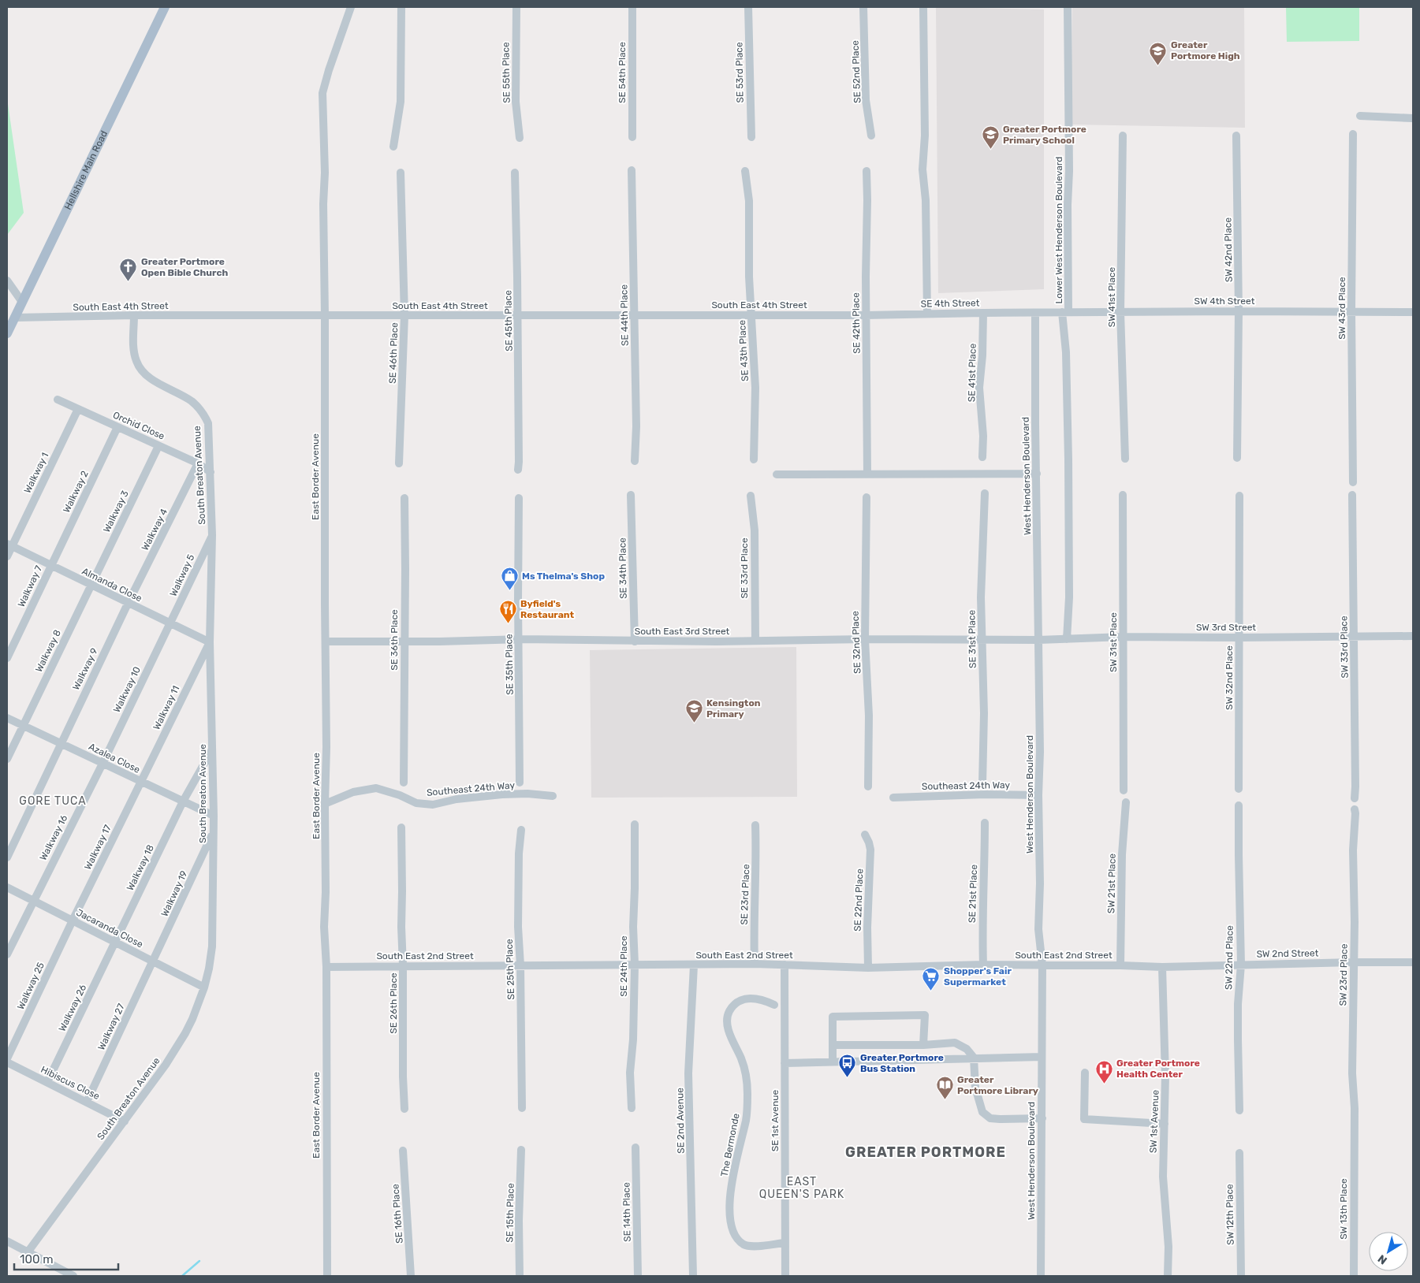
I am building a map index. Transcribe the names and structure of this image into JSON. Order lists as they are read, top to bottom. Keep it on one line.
{"streets":{"main road":["Hellshire Main Road"],"street":["SE 52nd Place","SE 55th Place","SE 54th Place","SE 53rd Place","Lower West Henderson Boulevard","SW 42nd Place","SW 41st Place","SW 4th Street","SE 4th Street","South East 4th Street","SW 43rd Place","SE 44th Place","SE 45th Place","SE 42th Place","SE 43th Place","SE 46th Place","SE 41st Place","Orchid Close","Walkway 1","South Breaton Avenue","West Henderson Boulevard","East Border Avenue","Walkway 2","Walkway 3","Walkway 4","SE 34th Place","SE 33rd Place","Walkway 5","Almanda Close","Walkway 7","SW 3rd Street","South East 3rd Street","SE 31st Place","SE 36th Place","SE 32nd Place","SW 31st Place","SW 33rd Place","Walkway 8","SE 35th Place","Walkway 9","SW 32nd Place","Walkway 10","Walkway 11","Azalea Close","Southeast 24th Way","Walkway 16","Walkway 17","Walkway 18","SW 21st Place","Walkway 19","SE 21st Place","SE 23rd Place","SE 22nd Place","Jacaranda Close","SW 2nd Street","South East 2nd Street","SW 22nd Place","SE 24th Place","SE 25th Place","SW 23rd Place","Walkway 25","SE 26th Place","Walkway 26","Walkway 27","Hibiscus Close","SE 2nd Avenue","SE 1st Avenue","SW 1st Avenue","The Bermonde","SW 13th Place","SE 14th Place","SE 15th Place","SE 16th Place","SW 12th Place"]},"crossings":[["Hellshire Main Road","South East 4th Street"],["Lower West Henderson Boulevard","SW 4th Street"],["Lower West Henderson Boulevard","SW 3rd Street"],["SW 42nd Place","SW 4th Street"],["SW 41st Place","SW 4th Street"],["SW 4th Street","SE 4th Street"],["SW 4th Street","SW 43rd Place"],["SW 4th Street","West Henderson Boulevard"],["SE 4th Street","South East 4th Street"],["SE 4th Street","SE 42th Place"],["SE 4th Street","SE 41st Place"],["SE 4th Street","West Henderson Boulevard"],["South East 4th Street","SE 44th Place"],["South East 4th Street","SE 45th Place"],["South East 4th Street","SE 42th Place"],["South East 4th Street","SE 43th Place"],["South East 4th Street","SE 46th Place"],["South East 4th Street","South Breaton Avenue"],["South East 4th Street","East Border Avenue"],["Orchid Close","Walkway 1"],["Orchid Close","South Breaton Avenue"],["Orchid Close","Walkway 2"],["Orchid Close","Walkway 3"],["Orchid Close","Walkway 4"],["Walkway 1","Almanda Close"],["South Breaton Avenue","Walkway 5"],["South Breaton Avenue","Almanda Close"],["South Breaton Avenue","Walkway 11"],["South Breaton Avenue","Azalea Close"],["South Breaton Avenue","Walkway 18"],["South Breaton Avenue","Walkway 19"],["South Breaton Avenue","Jacaranda Close"],["South Breaton Avenue","Hibiscus Close"],["West Henderson Boulevard","SW 3rd Street"],["West Henderson Boulevard","South East 3rd Street"],["West Henderson Boulevard","Southeast 24th Way"],["West Henderson Boulevard","South East 2nd Street"],["East Border Avenue","South East 3rd Street"],["East Border Avenue","Southeast 24th Way"],["East Border Avenue","South East 2nd Street"],["Walkway 2","Almanda Close"],["Walkway 2","Walkway 7"],["Walkway 3","Almanda Close"],["Walkway 3","Walkway 8"],["Walkway 4","Almanda Close"],["Walkway 4","Walkway 9"],["SE 34th Place","South East 3rd Street"],["SE 33rd Place","South East 3rd Street"],["Walkway 5","Almanda Close"],["Walkway 5","Walkway 10"],["Almanda Close","Walkway 7"],["Almanda Close","Walkway 8"],["Almanda Close","Walkway 9"],["Almanda Close","Walkway 10"],["Almanda Close","Walkway 11"],["SW 3rd Street","South East 3rd Street"],["SW 3rd Street","SW 31st Place"],["SW 3rd Street","SW 33rd Place"],["SW 3rd Street","SW 32nd Place"],["South East 3rd Street","SE 31st Place"],["South East 3rd Street","SE 36th Place"],["South East 3rd Street","SE 32nd Place"],["South East 3rd Street","SE 35th Place"],["Walkway 8","Azalea Close"],["Walkway 9","Azalea Close"],["Walkway 10","Azalea Close"],["Walkway 10","Walkway 16"],["Walkway 11","Azalea Close"],["Walkway 11","Walkway 17"],["Azalea Close","Walkway 16"],["Azalea Close","Walkway 17"],["Azalea Close","Walkway 18"],["Walkway 16","Jacaranda Close"],["Walkway 17","Jacaranda Close"],["Walkway 17","Walkway 25"],["Walkway 18","Jacaranda Close"],["Walkway 18","Walkway 26"],["SW 21st Place","South East 2nd Street"],["Walkway 19","Jacaranda Close"],["Walkway 19","Walkway 27"],["SE 21st Place","South East 2nd Street"],["SE 23rd Place","South East 2nd Street"],["SE 22nd Place","South East 2nd Street"],["Jacaranda Close","Walkway 25"],["Jacaranda Close","Walkway 26"],["Jacaranda Close","Walkway 27"],["SW 2nd Street","South East 2nd Street"],["SW 2nd Street","SW 22nd Place"],["SW 2nd Street","SW 23rd Place"],["SW 2nd Street","SW 1st Avenue"],["South East 2nd Street","SE 24th Place"],["South East 2nd Street","SE 25th Place"],["South East 2nd Street","SE 26th Place"],["South East 2nd Street","SE 2nd Avenue"],["South East 2nd Street","SE 1st Avenue"],["South East 2nd Street","SW 1st Avenue"],["SW 23rd Place","SW 13th Place"],["Walkway 26","Hibiscus Close"],["Walkway 27","Hibiscus Close"],["SE 1st Avenue","The Bermonde"]],"districts":["GORE TUCA","GREATER PORTMORE","EAST QUEEN'S PARK"],"places":{"school or university":["Greater Portmore High","Greater Portmore Primary School","Kensington Primary"],"church":["Greater Portmore Open Bible Church"],"shop":["Ms Thelma's Shop"],"restaurant":["Byfield's Restaurant"],"supermarket":["Shopper's Fair Supermarket"],"bus stop":["Greater Portmore Bus Station"],"hospital":["Greater Portmore Health Center"],"library":["Greater Portmore Library"]},"scale_bar":"100 m","north":"bottom left"}
